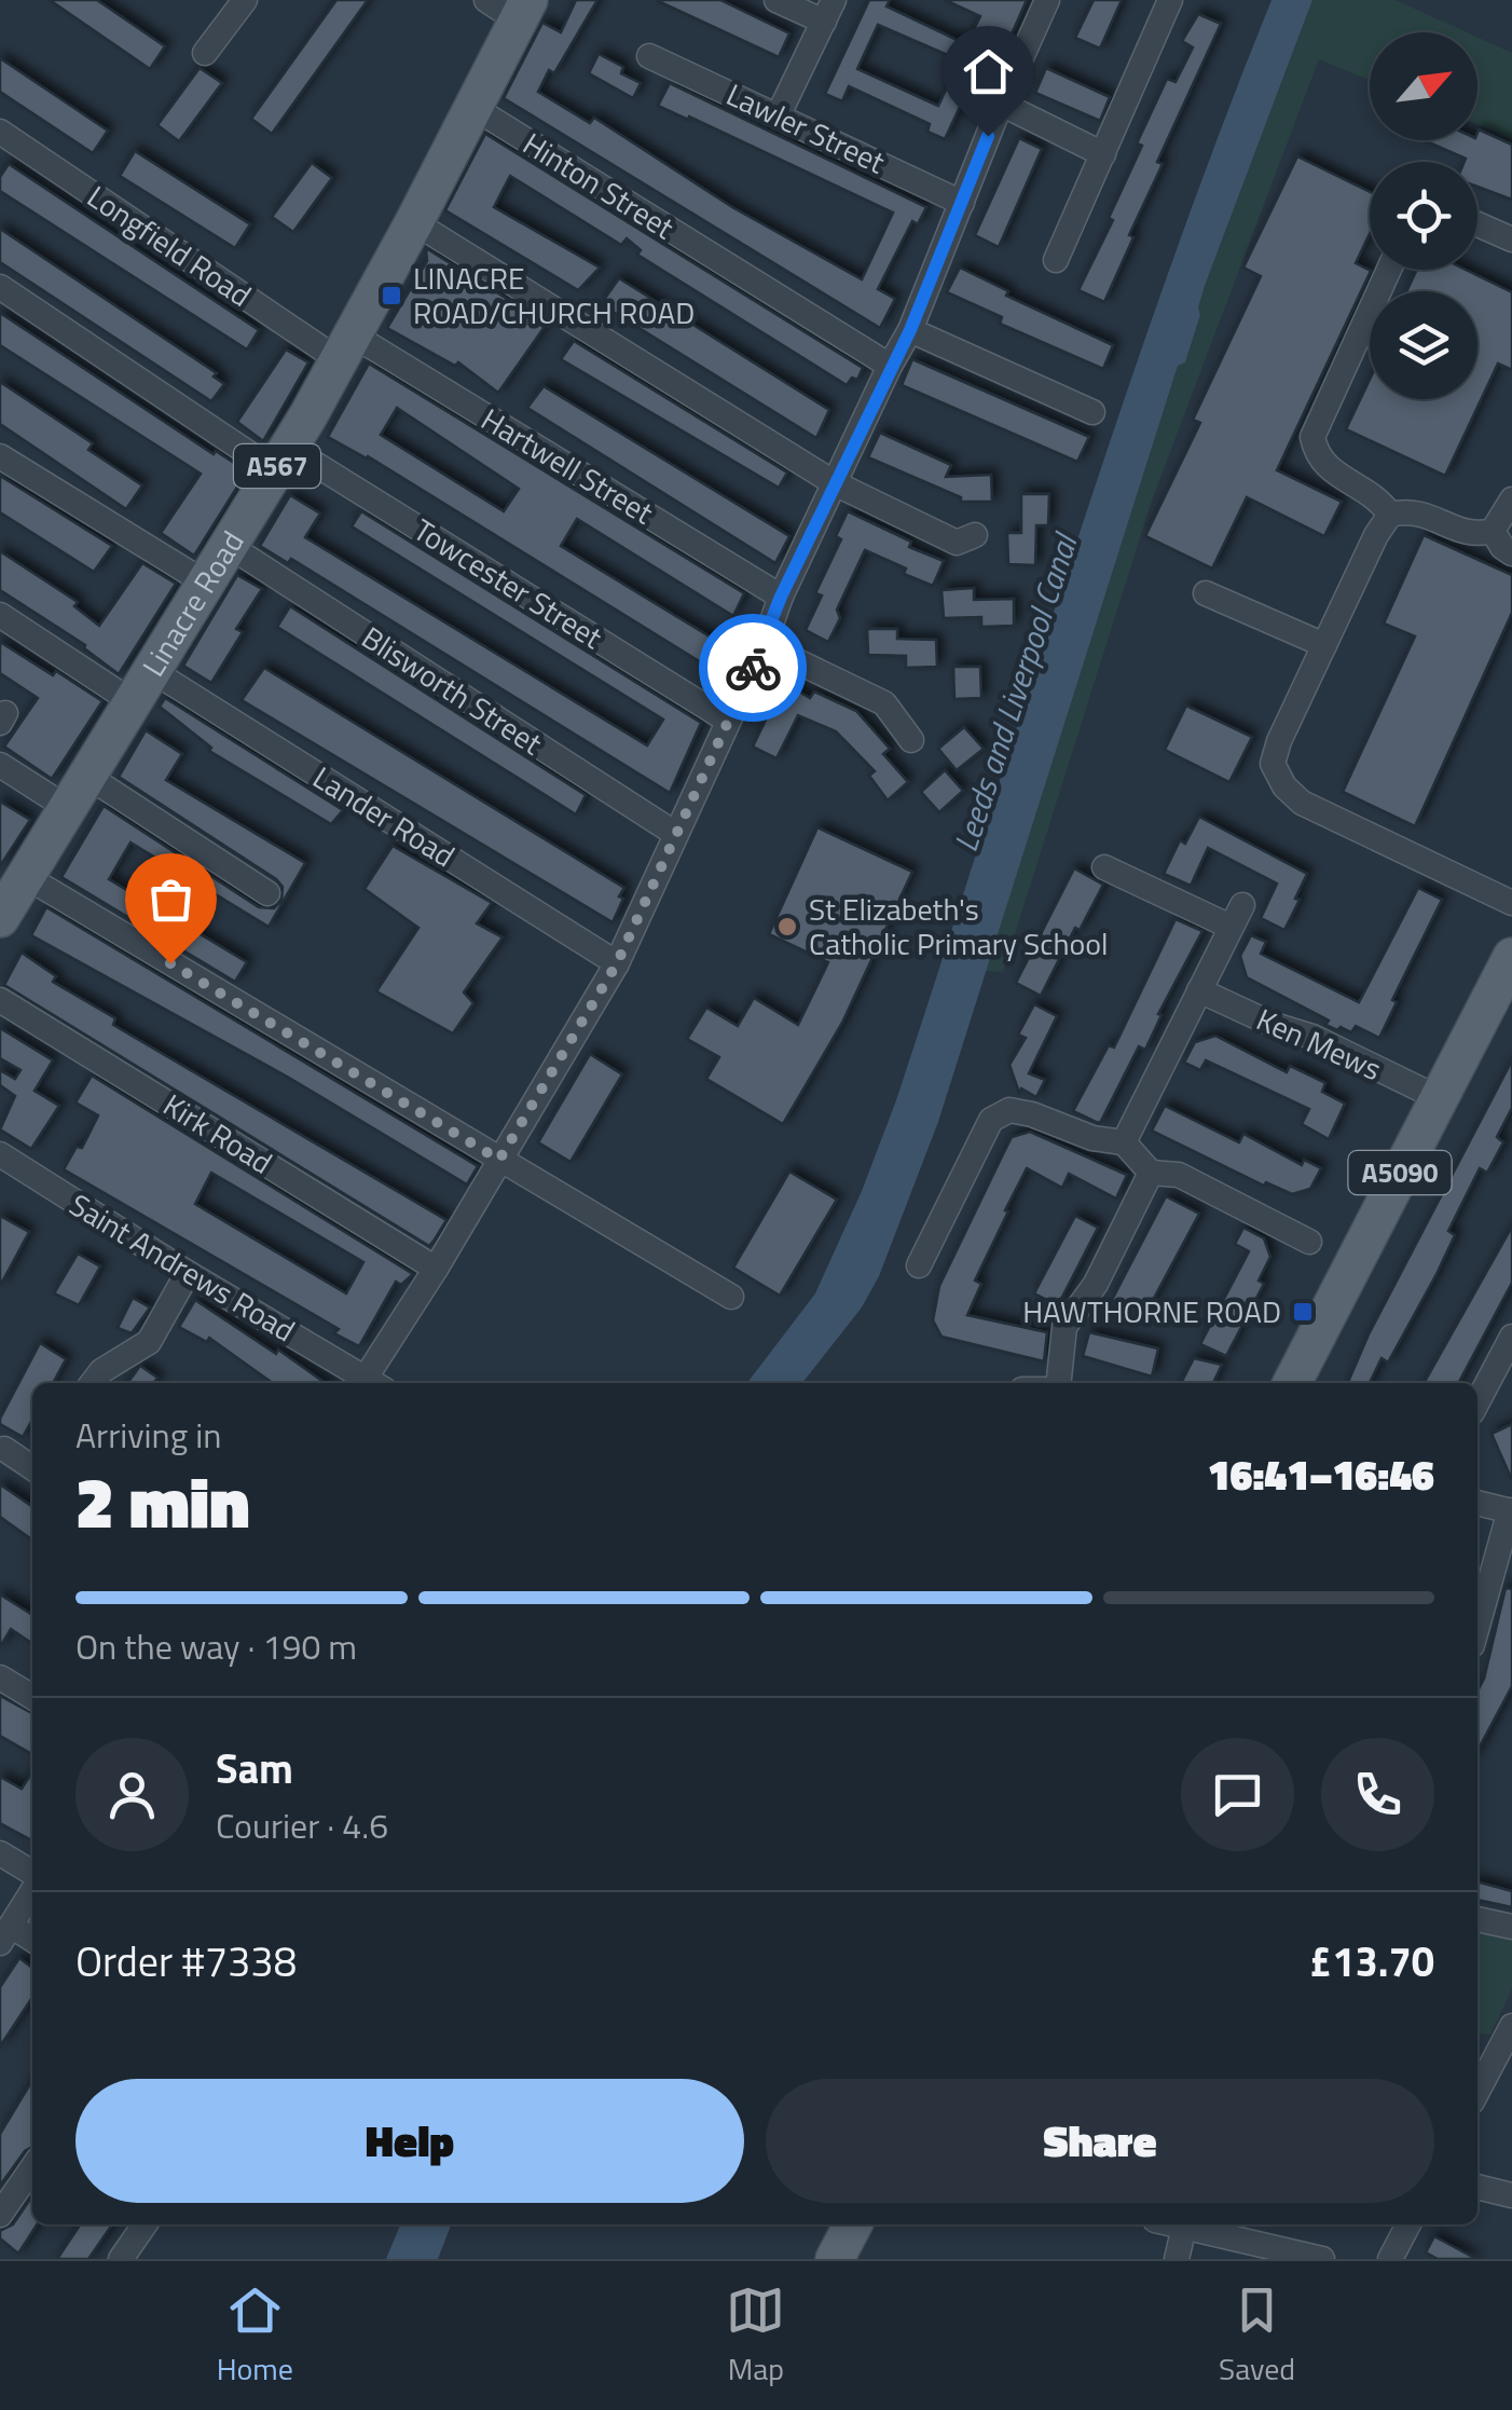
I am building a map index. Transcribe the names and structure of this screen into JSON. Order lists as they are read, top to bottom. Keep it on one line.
{"streets":{"main road":["A567","Linacre Road","A5090"],"street":["Lawler Street","Hinton Street","Longfield Road","Hartwell Street","Towcester Street","Blisworth Street","Lander Road","Ken Mews","Kirk Road","Saint Andrews Road"]},"crossings":[["Hinton Street","Linacre Road"],["Longfield Road","Hartwell Street"],["Longfield Road","Linacre Road"],["Hartwell Street","Linacre Road"],["Towcester Street","Linacre Road"],["Linacre Road","Blisworth Street"],["Linacre Road","Lander Road"],["Ken Mews","A5090"]],"water":["Leeds and Liverpool Canal"],"places":{"transit":["LINACRE ROAD/CHURCH ROAD","HAWTHORNE ROAD"],"other":["St Elizabeth's Catholic Primary School"]},"north":"top right","page":{"heading":["2 min","Arriving in","16:41–16:46"],"panel":["Sam","Courier · 4.6","Order #7338","£13.70"],"bar":"On the way · 190 m","buttons":["Help","Share"],"tabs":["Home","Map","Saved"]}}
